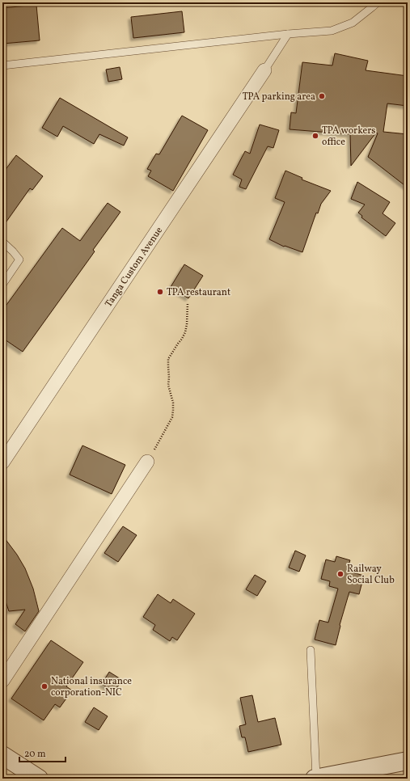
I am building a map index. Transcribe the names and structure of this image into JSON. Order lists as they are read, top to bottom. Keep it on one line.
{"streets":{"street":["Tanga Custom Avenue"]},"places":["TPA parking area","TPA workers office","TPA restaurant","Railway Social Club","National insurance corporation-NIC"],"scale_bar":"20 m"}
